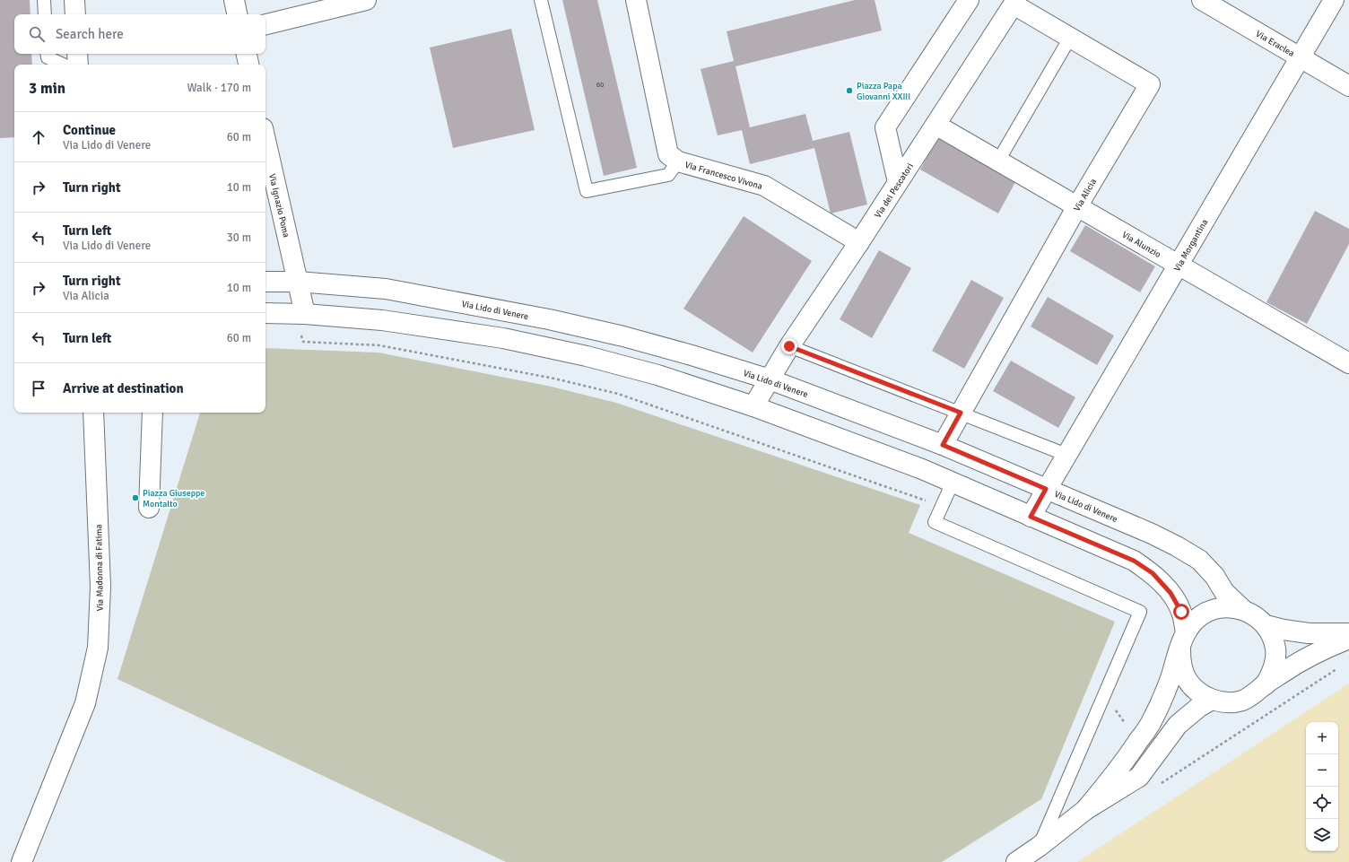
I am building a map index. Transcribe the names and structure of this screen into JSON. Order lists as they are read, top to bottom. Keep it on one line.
{"streets":{"street":["Via Eraclea","Via Francesco Vivona","Via dei Pescatori","Via Alicia","Via Ignazio Poma","Via Alunzio","Via Morgantina","Via Lido di Venere","Via Madonna di Fatima"]},"crossings":[["Via Eraclea","Via Morgantina"],["Via Francesco Vivona","Via dei Pescatori"],["Via dei Pescatori","Via Alicia"],["Via dei Pescatori","Via Alunzio"],["Via dei Pescatori","Via Lido di Venere"],["Via Alicia","Via Alunzio"],["Via Alicia","Via Lido di Venere"],["Via Ignazio Poma","Via Lido di Venere"],["Via Alunzio","Via Morgantina"],["Via Morgantina","Via Lido di Venere"]],"places":["Piazza Papa Giovanni XXIII","Piazza Giuseppe Montalto"],"house_numbers":["60"],"page":{"search":"Search here","heading":["3 min","Walk · 170 m"],"list":[["Continue","Via Lido di Venere","60 m"],["Turn right","10 m"],["Turn left","Via Lido di Venere","30 m"],["Turn right","Via Alicia","10 m"],["Turn left","60 m"],"Arrive at destination"],"map_buttons":["+","−"]}}
